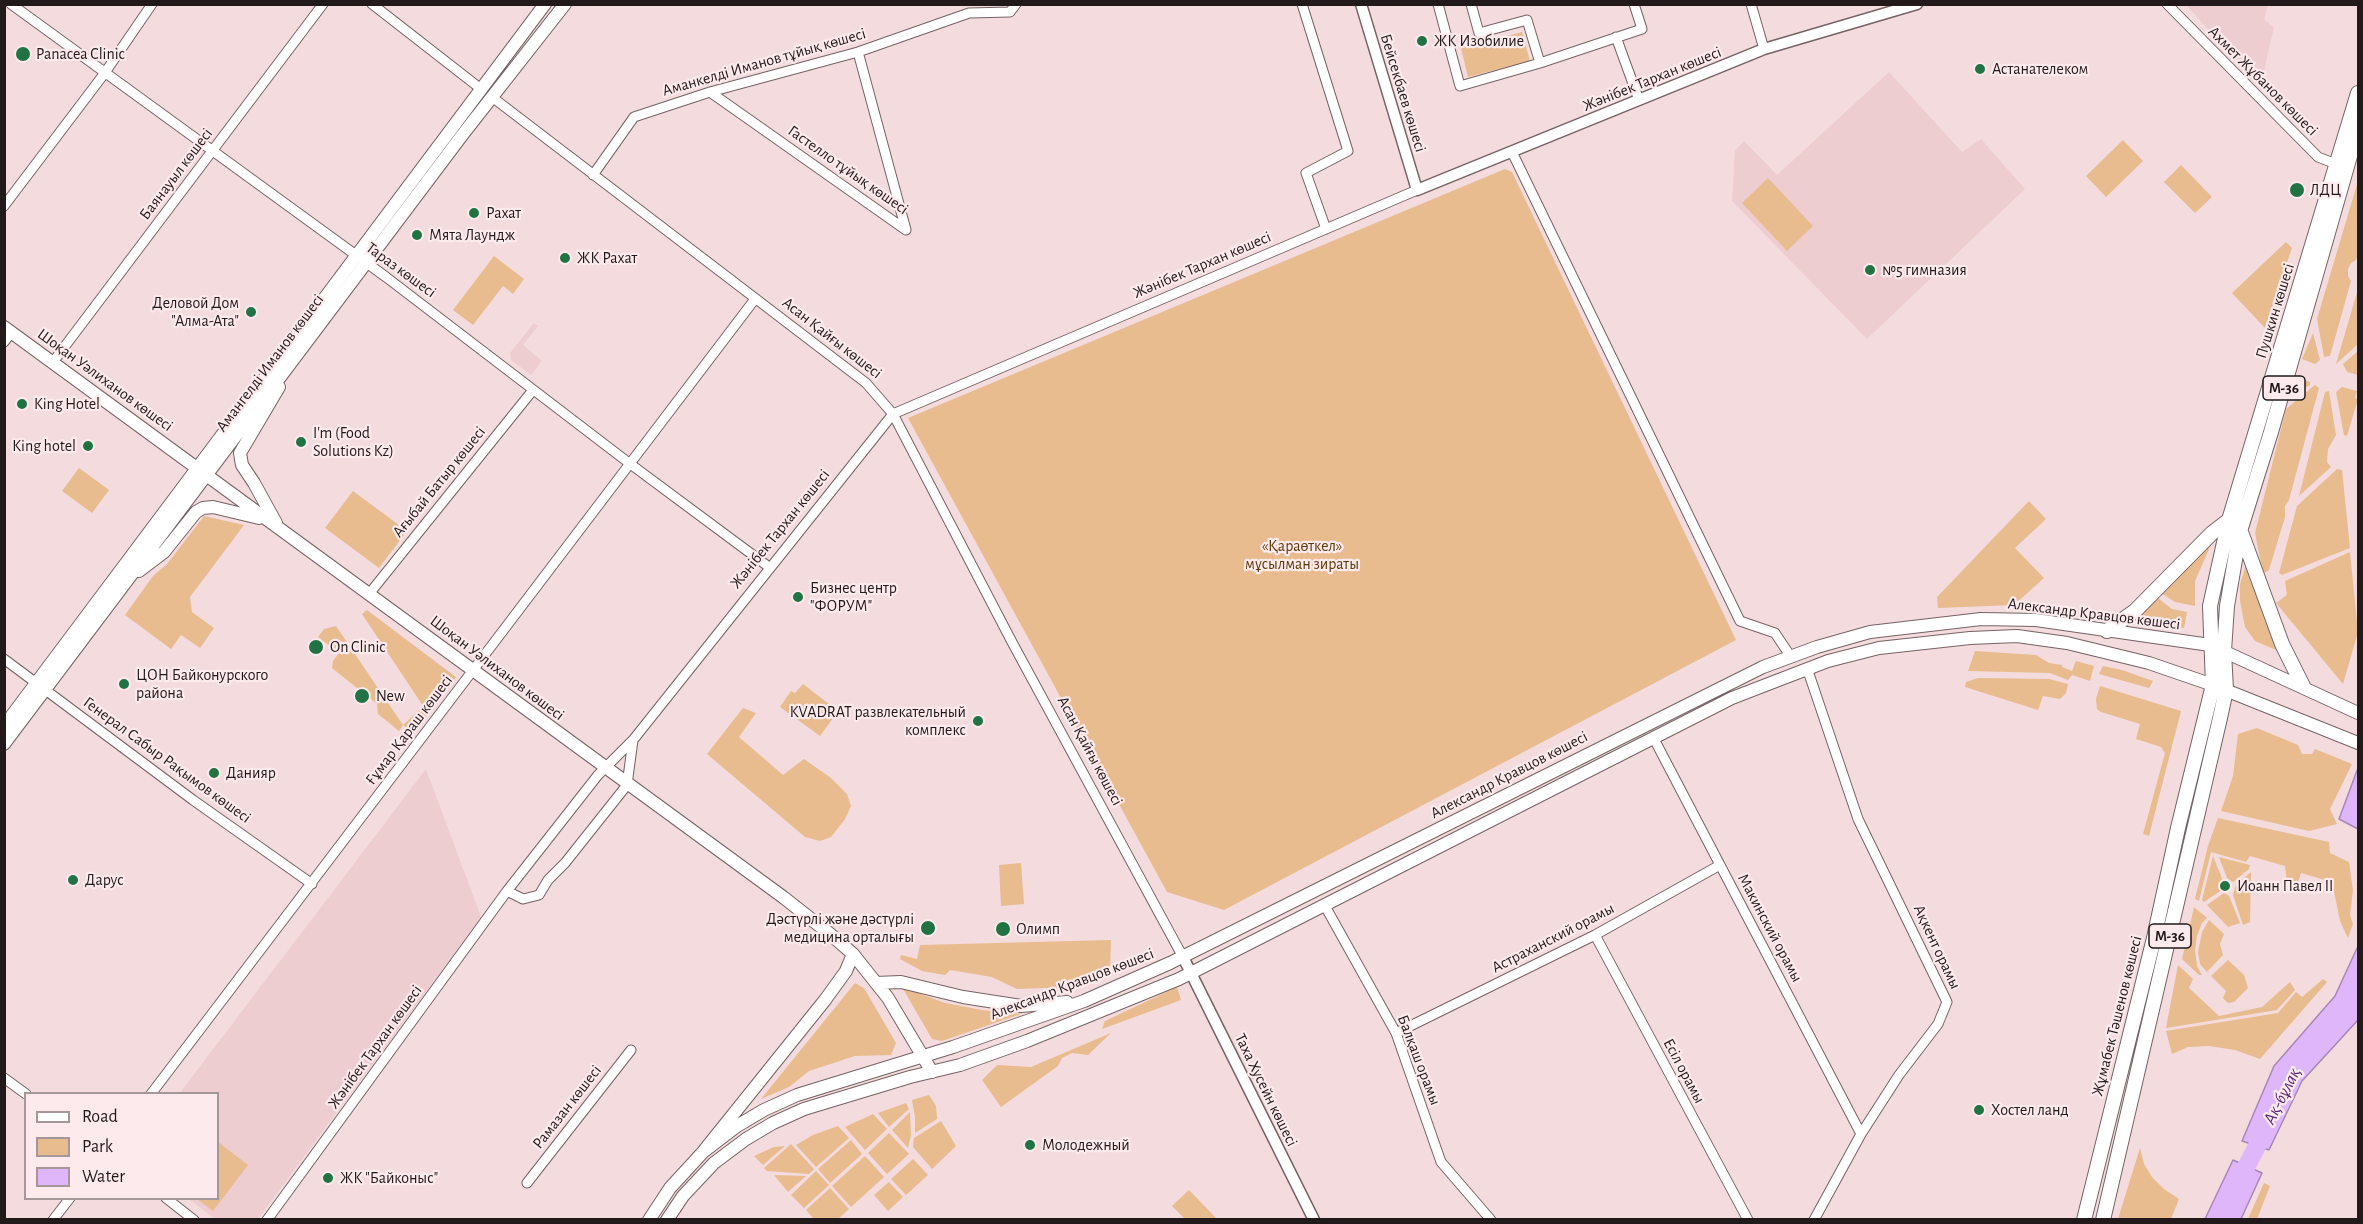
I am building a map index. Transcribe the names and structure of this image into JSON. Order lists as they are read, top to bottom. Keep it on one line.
{"streets":{"main road":["Пушкин көшесі","Асан Қайғы көшесі","Амангелді Иманов көшесі","Шоқан Уәлиханов көшесі","M-36","Александр Кравцов көшесі","Жұмабек Тәшенов көшесі"],"street":["Аманкелді Иманов тұйық көшесі","Жәнібек Тархан көшесі","Ахмет Жұбанов көшесі","Бейсекбаев көшесі","Гастелло тұйық көшесі","Баянауыл көшесі","Тараз көшесі","Ағыбай Батыр көшесі","Ғұмар Қараш көшесі","Генерал Сабыр Рақымов көшесі","Макинский орамы","Астраханский орамы","Ақкент орамы","Балқаш орамы","Есіл орамы","Таха Хусейн көшесі","Рамазан көшесі"]},"crossings":[["Аманкелді Иманов тұйық көшесі","Гастелло тұйық көшесі"],["Аманкелді Иманов тұйық көшесі","Асан Қайғы көшесі"],["Жәнібек Тархан көшесі","Бейсекбаев көшесі"],["Жәнібек Тархан көшесі","Тараз көшесі"],["Жәнібек Тархан көшесі","Асан Қайғы көшесі"],["Жәнібек Тархан көшесі","Шоқан Уәлиханов көшесі"],["Ахмет Жұбанов көшесі","Пушкин көшесі"],["Баянауыл көшесі","Тараз көшесі"],["Баянауыл көшесі","Шоқан Уәлиханов көшесі"],["Тараз көшесі","Амангелді Иманов көшесі"],["Тараз көшесі","Ағыбай Батыр көшесі"],["Тараз көшесі","Ғұмар Қараш көшесі"],["Пушкин көшесі","Александр Кравцов көшесі"],["Пушкин көшесі","Жұмабек Тәшенов көшесі"],["Асан Қайғы көшесі","Амангелді Иманов көшесі"],["Асан Қайғы көшесі","Александр Кравцов көшесі"],["Асан Қайғы көшесі","Ғұмар Қараш көшесі"],["Асан Қайғы көшесі","Таха Хусейн көшесі"],["Амангелді Иманов көшесі","Шоқан Уәлиханов көшесі"],["Амангелді Иманов көшесі","Генерал Сабыр Рақымов көшесі"],["Шоқан Уәлиханов көшесі","Ағыбай Батыр көшесі"],["Шоқан Уәлиханов көшесі","Александр Кравцов көшесі"],["Шоқан Уәлиханов көшесі","Ғұмар Қараш көшесі"],["Александр Кравцов көшесі","Макинский орамы"],["Александр Кравцов көшесі","Ақкент орамы"],["Александр Кравцов көшесі","Жұмабек Тәшенов көшесі"],["Александр Кравцов көшесі","Балқаш орамы"],["Александр Кравцов көшесі","Таха Хусейн көшесі"],["Ғұмар Қараш көшесі","Генерал Сабыр Рақымов көшесі"],["Макинский орамы","Астраханский орамы"],["Макинский орамы","Ақкент орамы"],["Астраханский орамы","Балқаш орамы"],["Астраханский орамы","Есіл орамы"]],"water":["Ақ-бұлақ"],"parks":["«Қараөткел» мұсылман зираты"],"places":["ЖК Изобилие","Panacea Clinic","Астанателеком","ЛДЦ","Рахат","Мята Лаундж","ЖК Рахат","№5 гимназия","Деловой Дом \"Алма-Ата\"","King Hotel","I'm (Food Solutions Kz)","King hotel","Бизнес центр \"ФОРУМ\"","On Clinic","ЦОН Байконурского района","New","KVADRAT развлекательный комплекс","Данияр","Дарус","Иоанн Павел II","Дәстүрлі және дәстүрлі медицина орталығы","Олимп","Хостел ланд","Молодежный","ЖК \"Байконыс\""],"legend":["Road","Park","Water"]}
